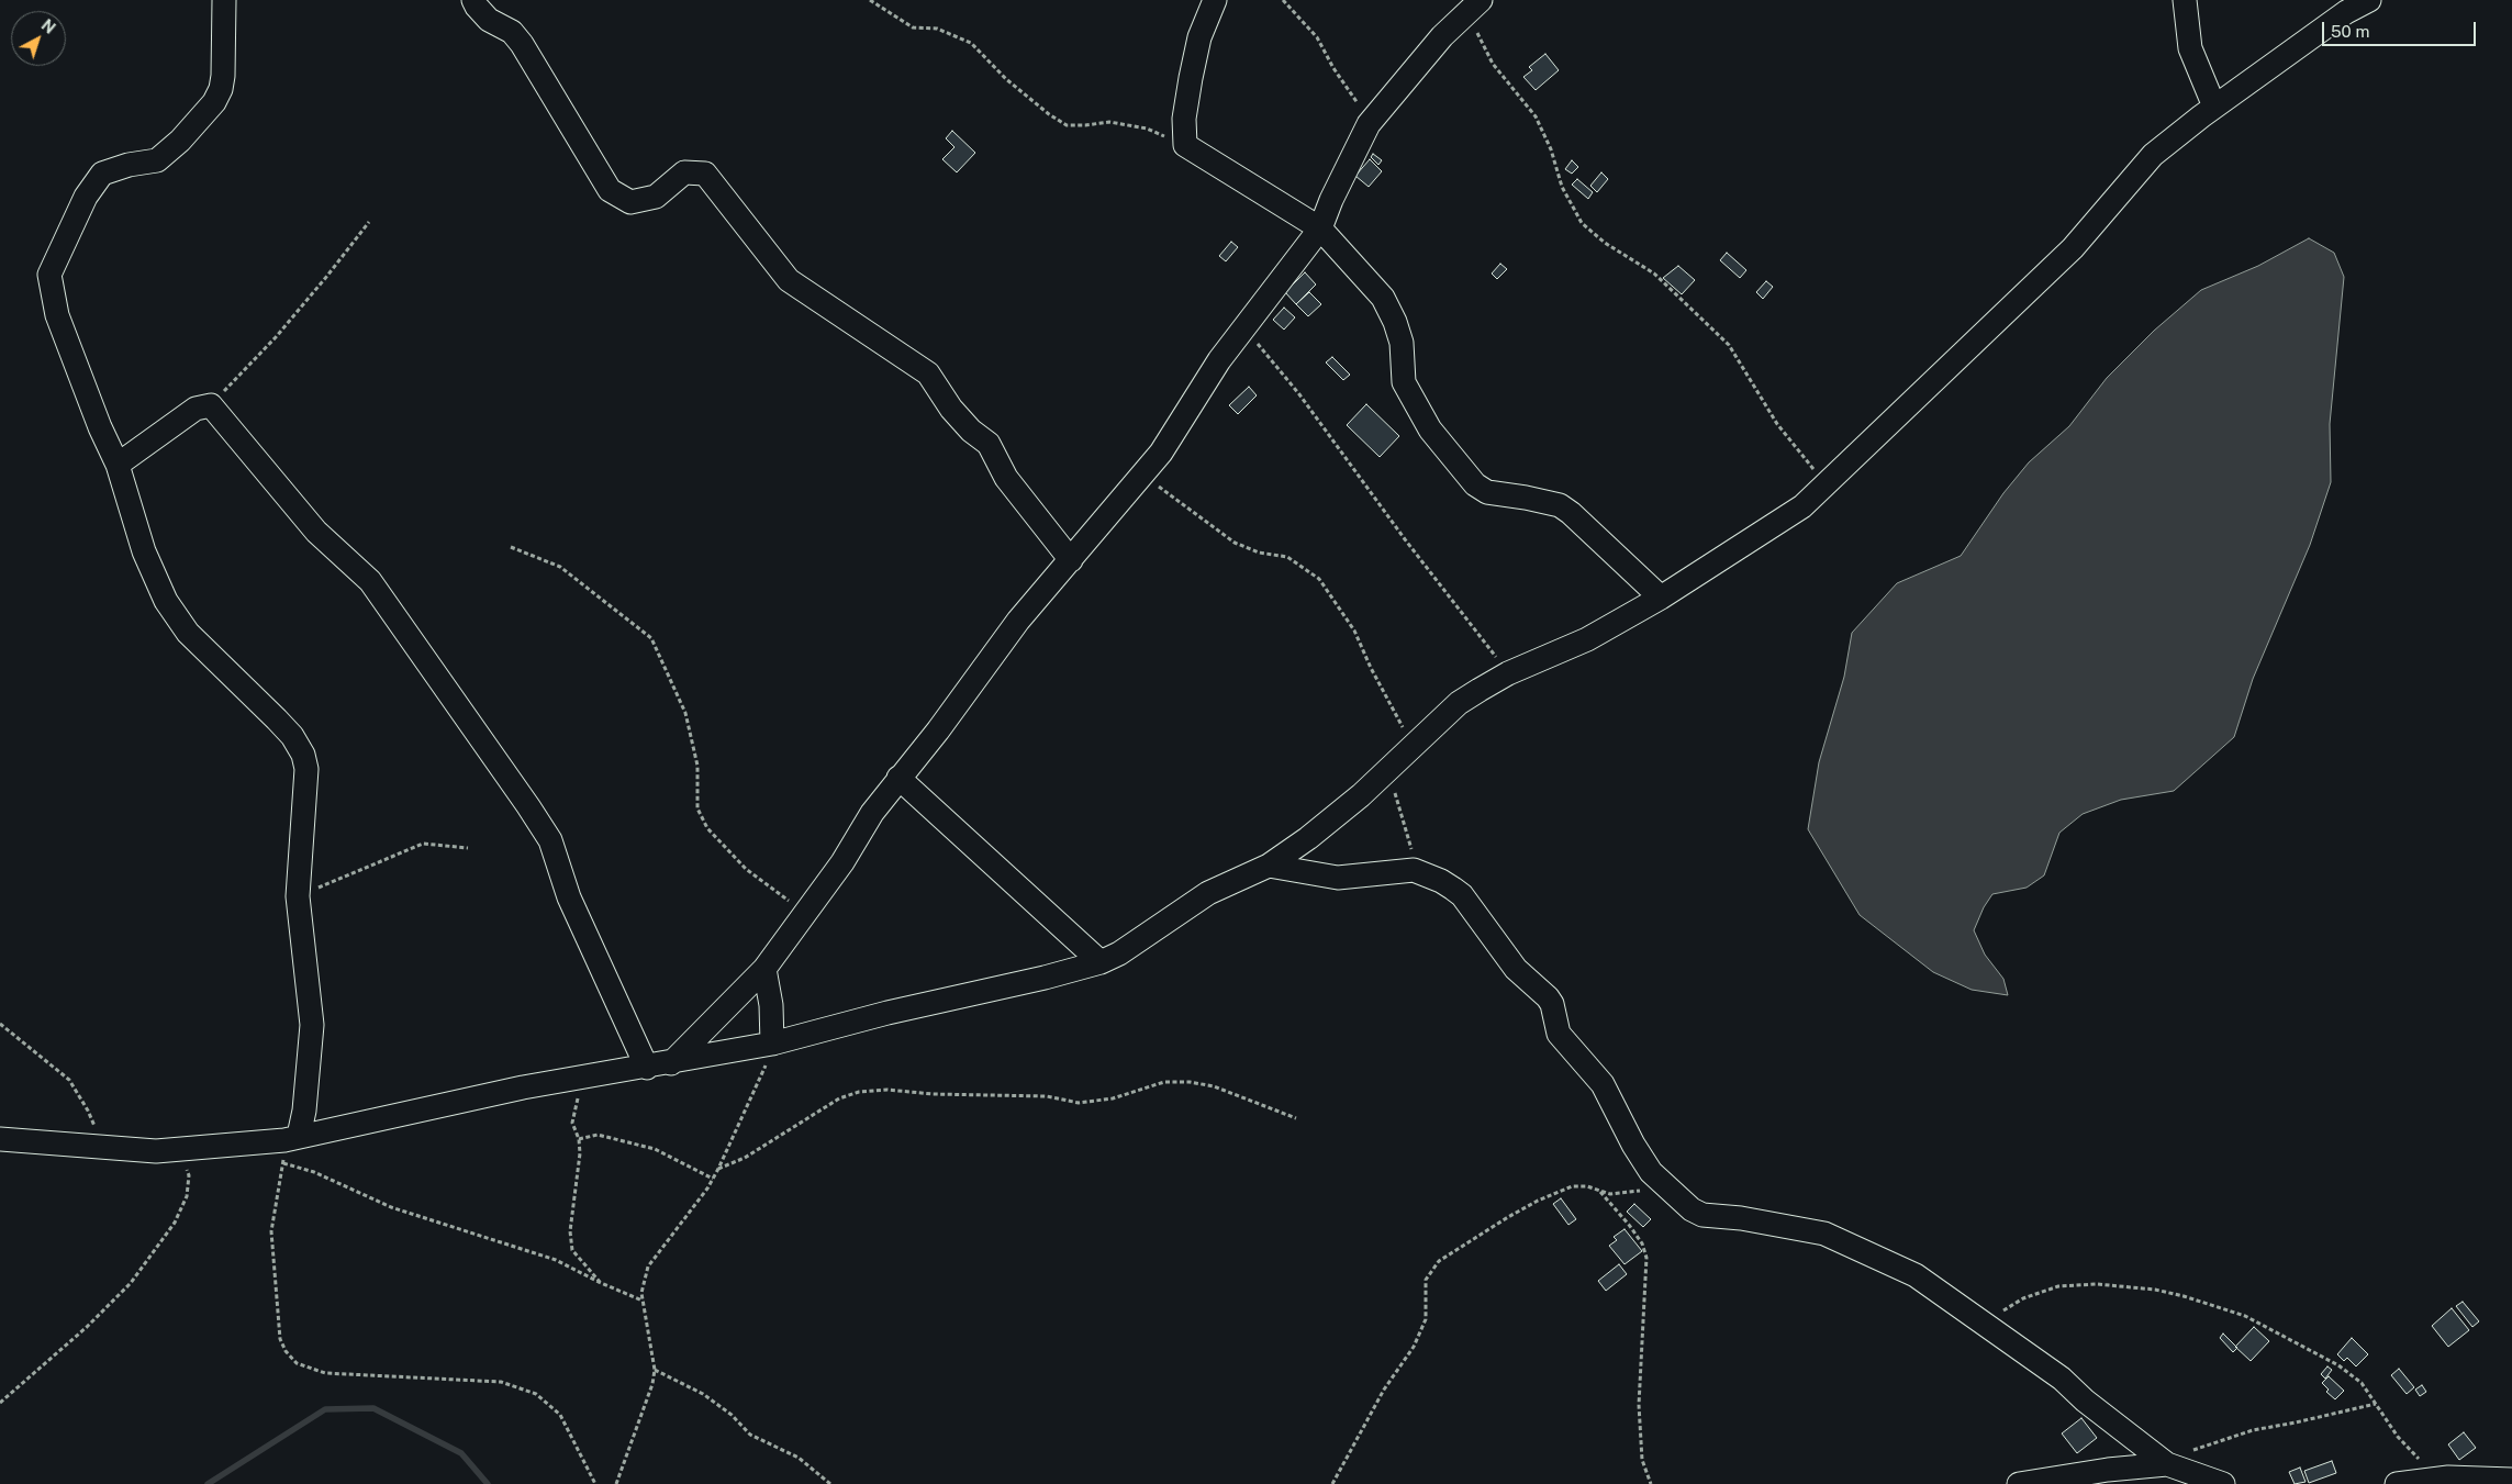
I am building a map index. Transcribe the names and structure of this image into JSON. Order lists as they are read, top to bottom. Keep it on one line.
{"scale_bar":"50 m","north":"top right"}
